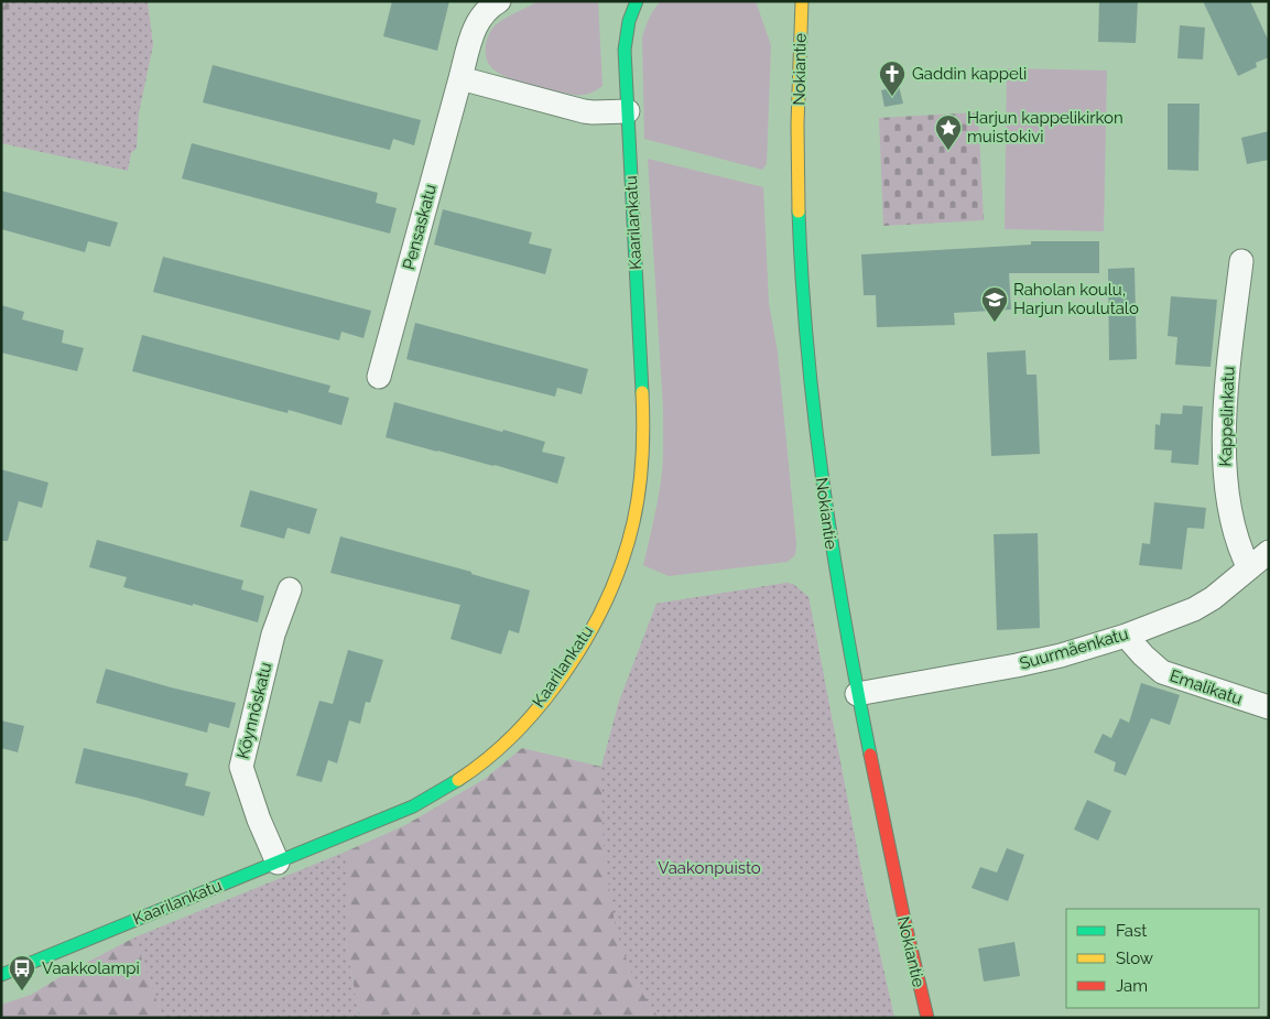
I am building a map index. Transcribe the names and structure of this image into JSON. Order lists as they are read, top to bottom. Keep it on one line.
{"streets":{"street":["Nokiantie","Kaarilankatu","Pensaskatu","Kappelinkatu","Suurmäenkatu","Emalikatu","Köynnöskatu"]},"crossings":[["Nokiantie","Suurmäenkatu"],["Kaarilankatu","Köynnöskatu"],["Kappelinkatu","Suurmäenkatu"],["Suurmäenkatu","Emalikatu"]],"parks":["Vaakonpuisto"],"places":{"church":["Gaddin kappeli"],"place":["Harjun kappelikirkon muistokivi"],"school or university":["Raholan koulu, Harjun koulutalo"],"bus stop":["Vaakkolampi"]},"legend":["Fast","Slow","Jam"]}
